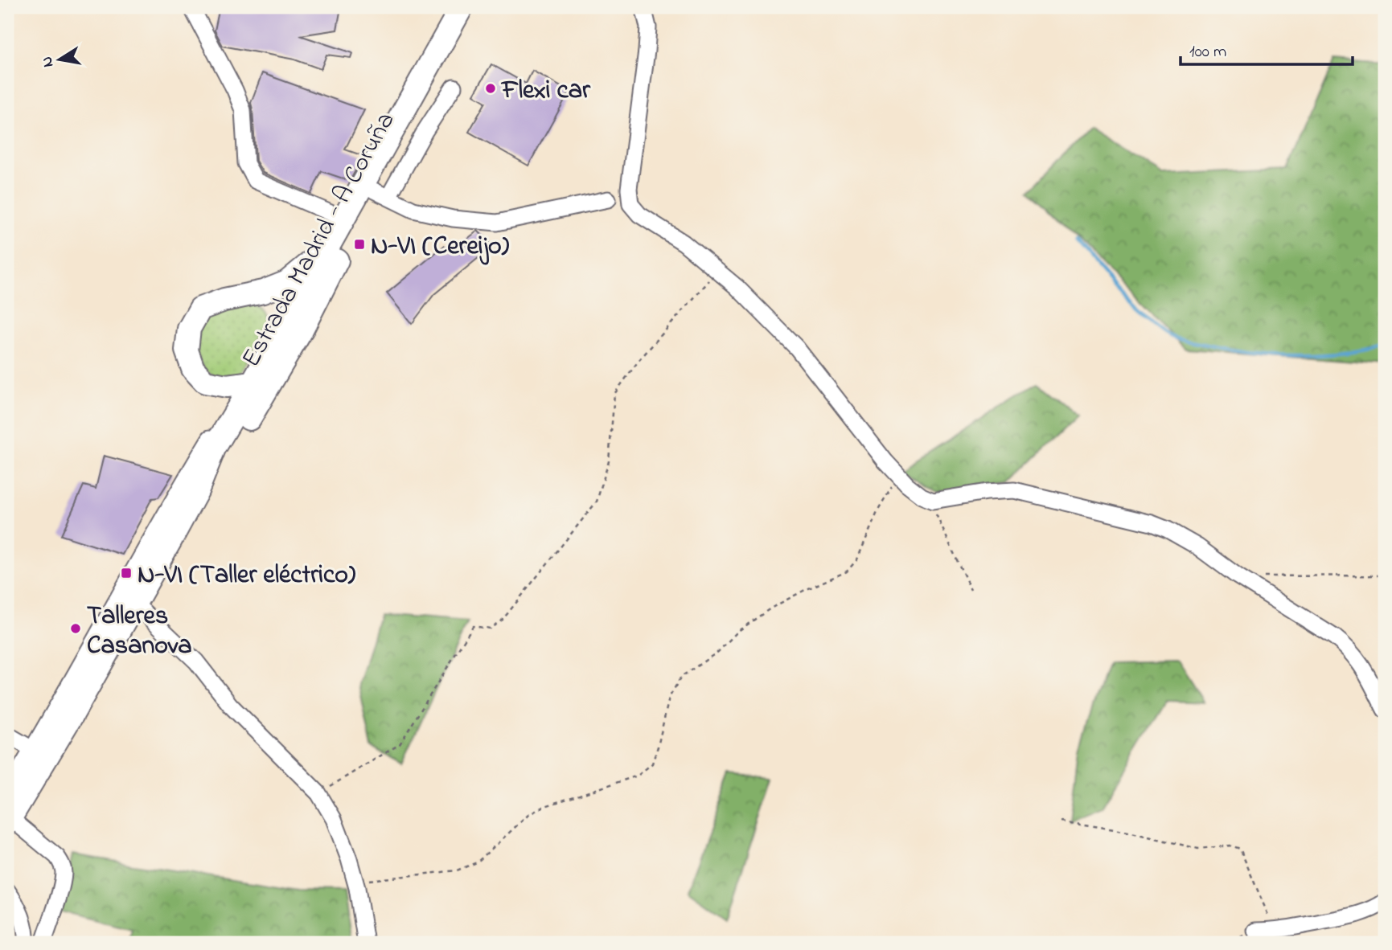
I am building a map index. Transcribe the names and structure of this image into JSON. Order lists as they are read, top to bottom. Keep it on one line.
{"streets":{"highway":["Estrada Madrid - A Coruña"]},"places":{"other":["Flexi car","Talleres Casanova"],"transit":["N-VI (Cereijo)","N-VI (Taller eléctrico)"]},"scale_bar":"100 m","north":"left"}
